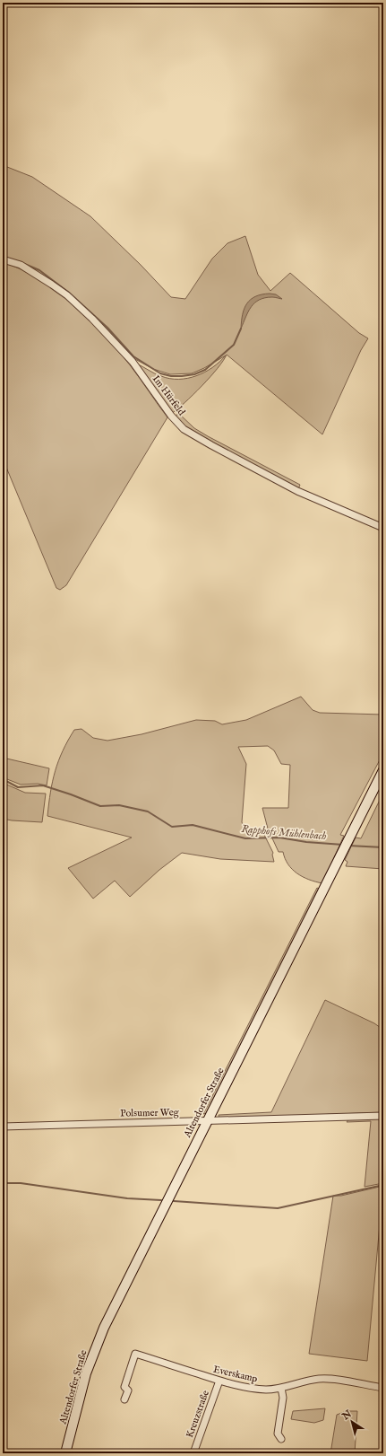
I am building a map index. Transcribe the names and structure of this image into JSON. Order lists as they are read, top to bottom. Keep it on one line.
{"streets":{"street":["Im Hürfeld","Altendorfer Straße","Polsumer Weg","Everskamp","Kreuzstraße"]},"crossings":[["Altendorfer Straße","Polsumer Weg"],["Everskamp","Kreuzstraße"]],"water":["Rapphofs Mühlenbach"],"north":"top left"}
